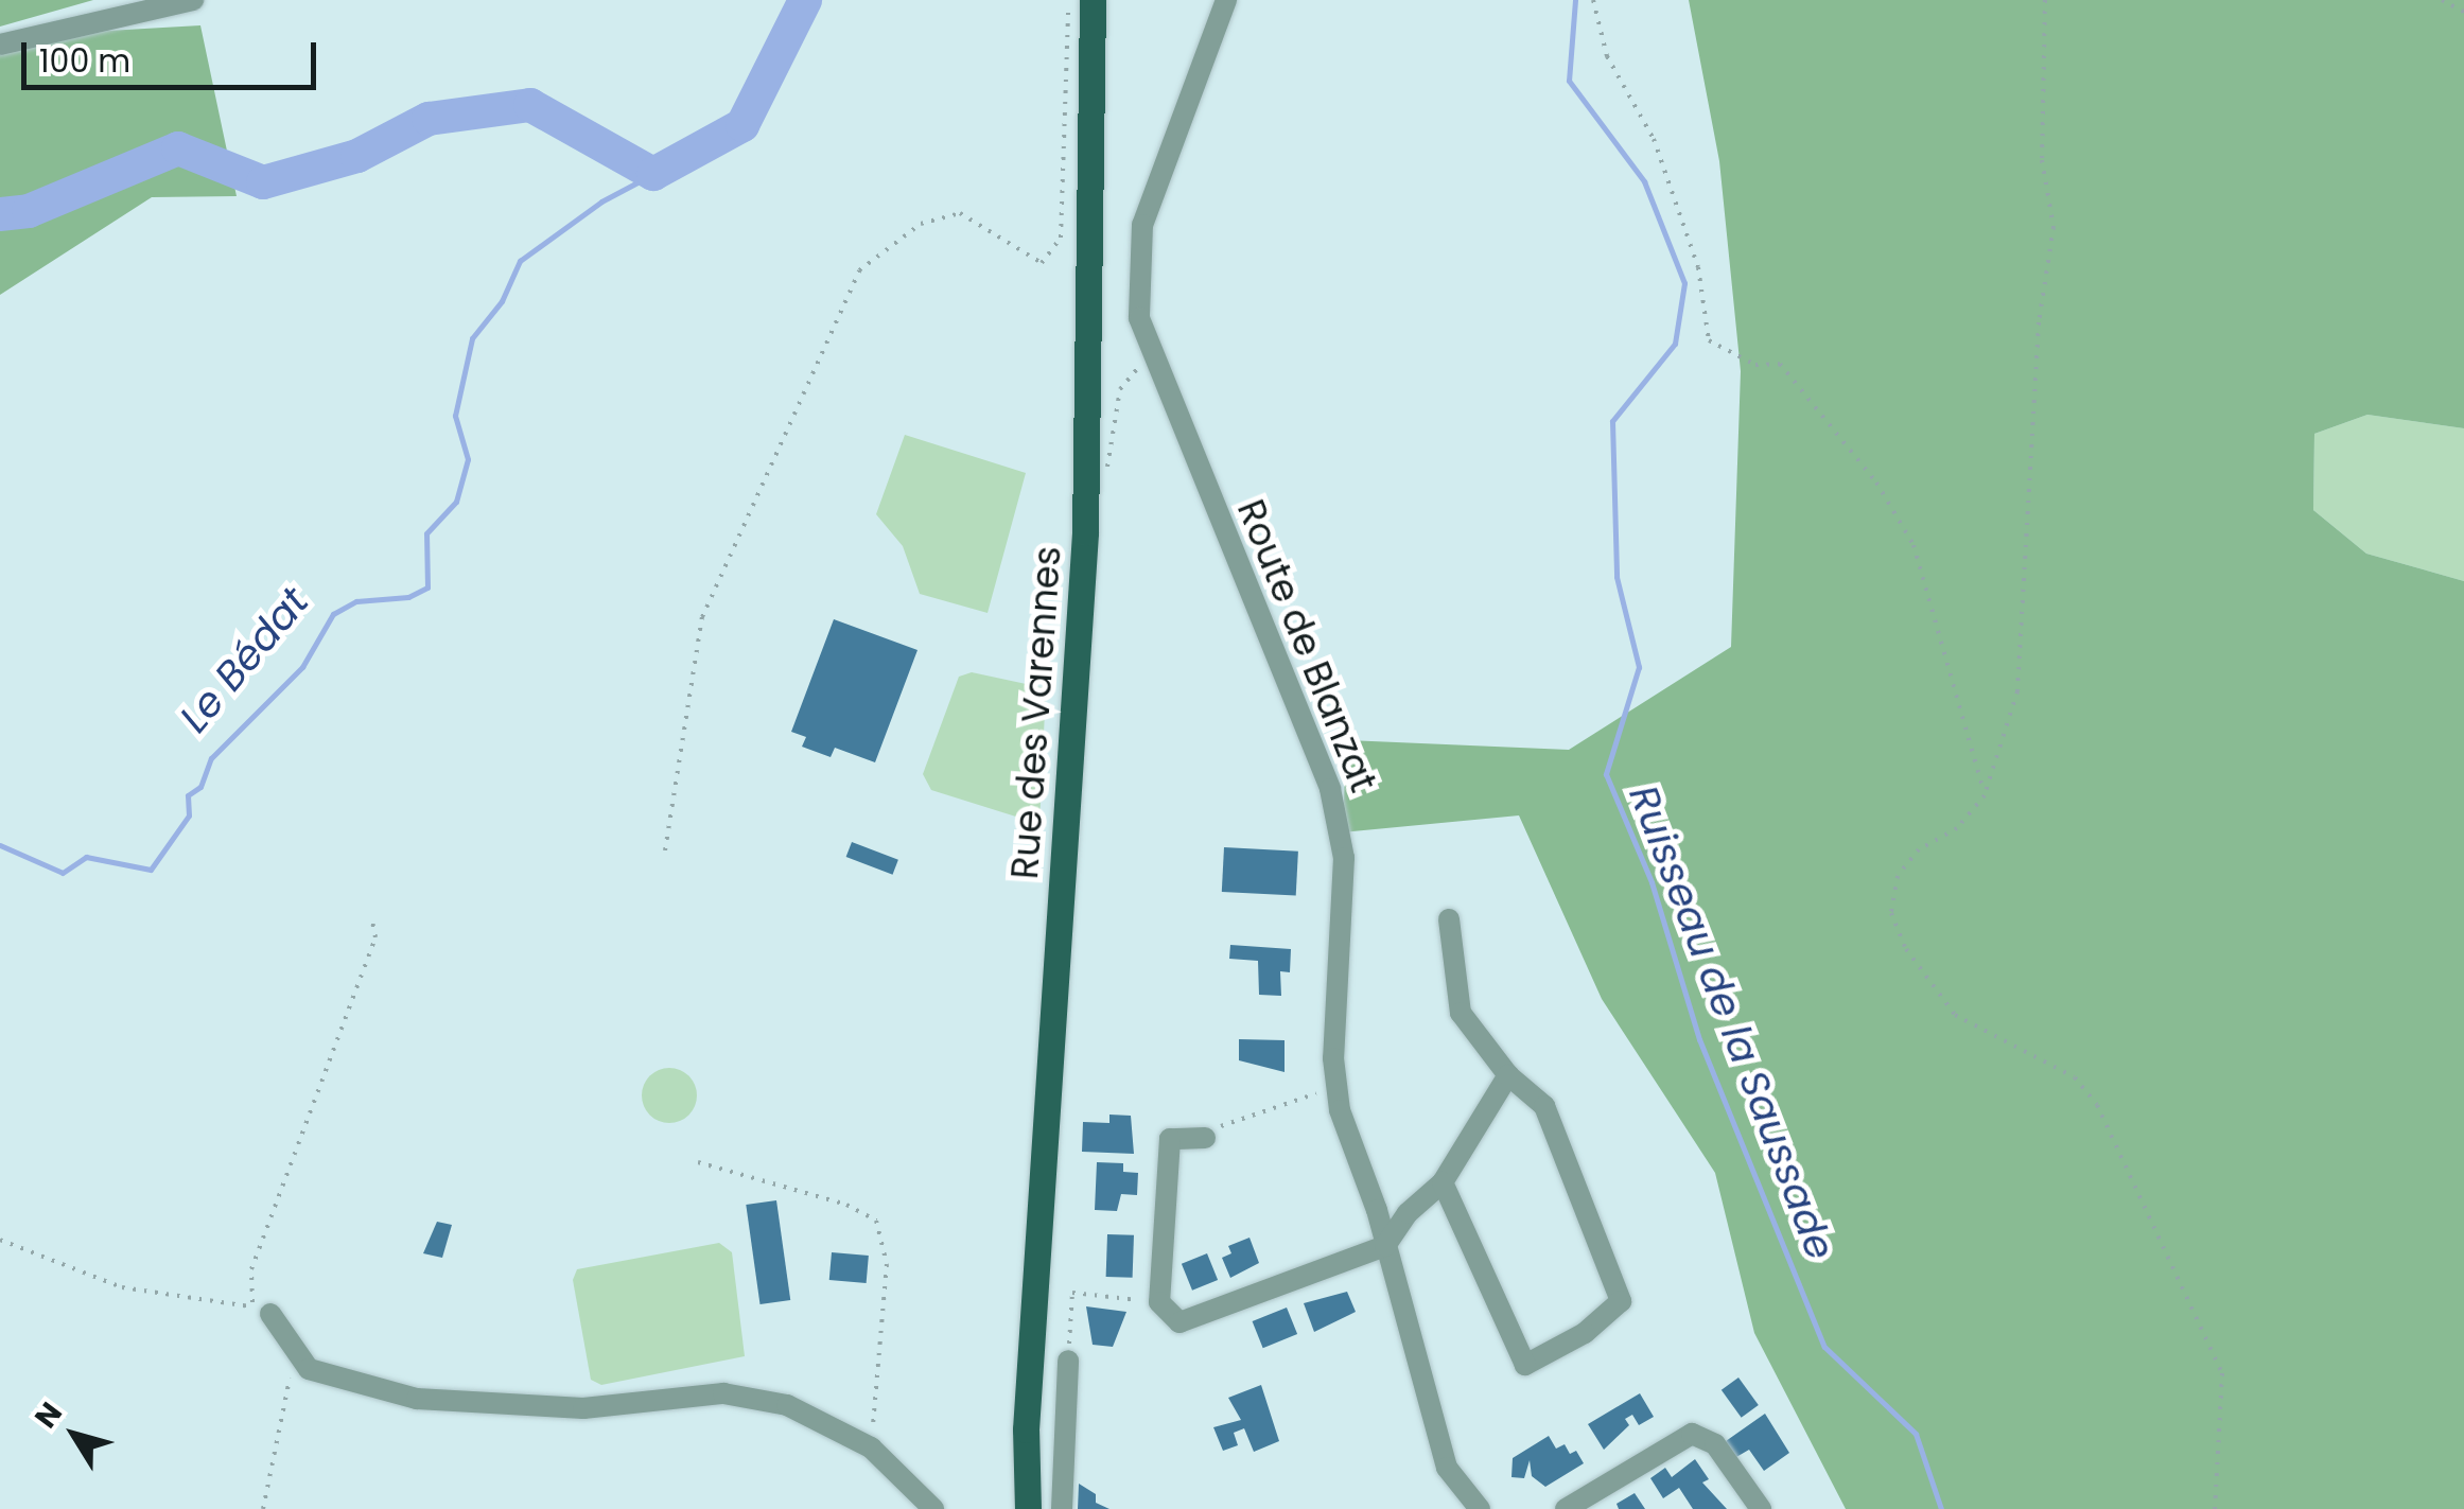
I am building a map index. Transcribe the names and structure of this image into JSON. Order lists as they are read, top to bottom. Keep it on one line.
{"streets":{"main road":["Rue des Varennes"],"street":["Route de Blanzat"]},"water":["Le Bédat","Ruisseau de la Saussade"],"scale_bar":"100 m","north":"top left"}
